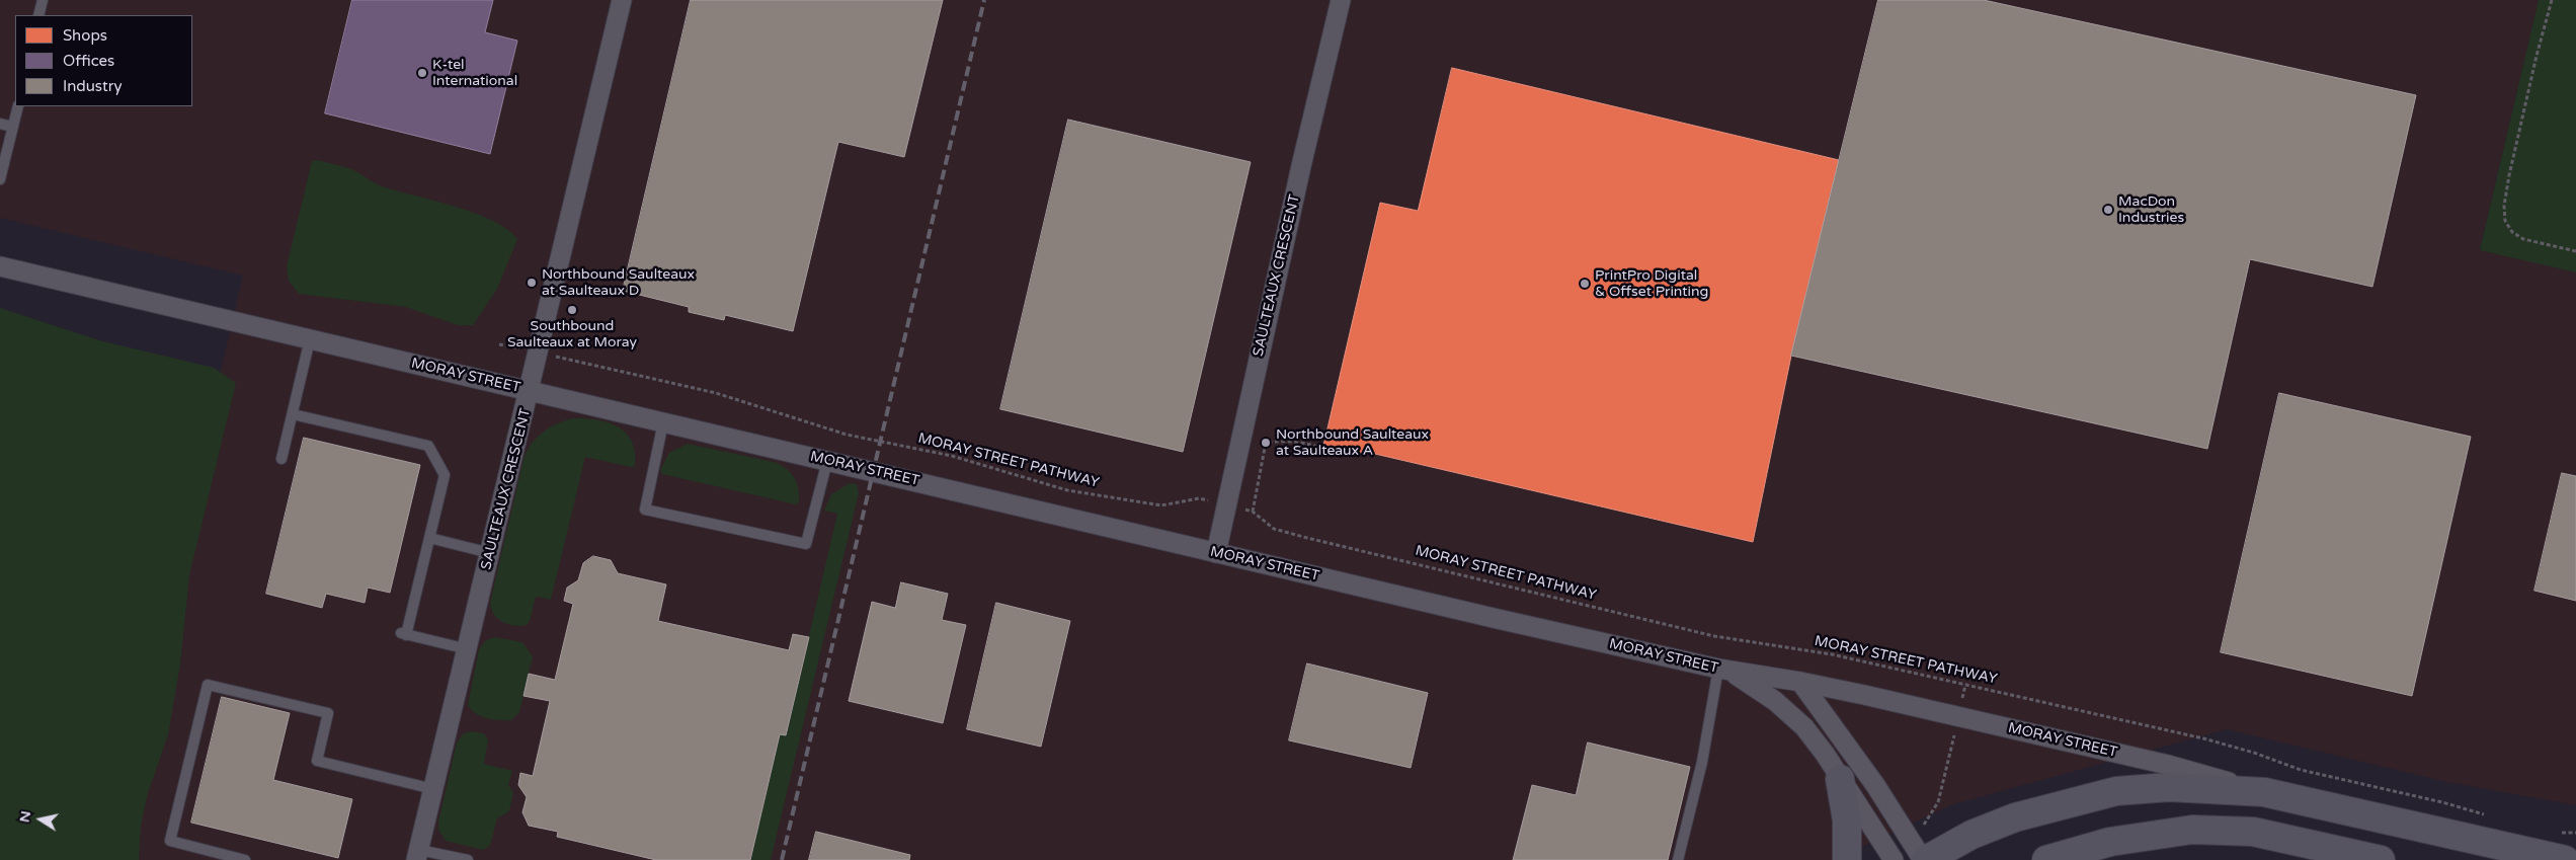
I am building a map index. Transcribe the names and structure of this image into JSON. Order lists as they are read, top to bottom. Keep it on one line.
{"streets":{"street":["SAULTEAUX CRESCENT","MORAY STREET"],"path":["MORAY STREET PATHWAY"]},"crossings":[["SAULTEAUX CRESCENT","MORAY STREET"],["SAULTEAUX CRESCENT","MORAY STREET PATHWAY"]],"places":["K-tel International","MacDon Industries","Northbound Saulteaux at Saulteaux D","PrintPro Digital & Offset Printing","Southbound Saulteaux at Moray","Northbound Saulteaux at Saulteaux A"],"legend":["Shops","Offices","Industry"],"north":"left"}
